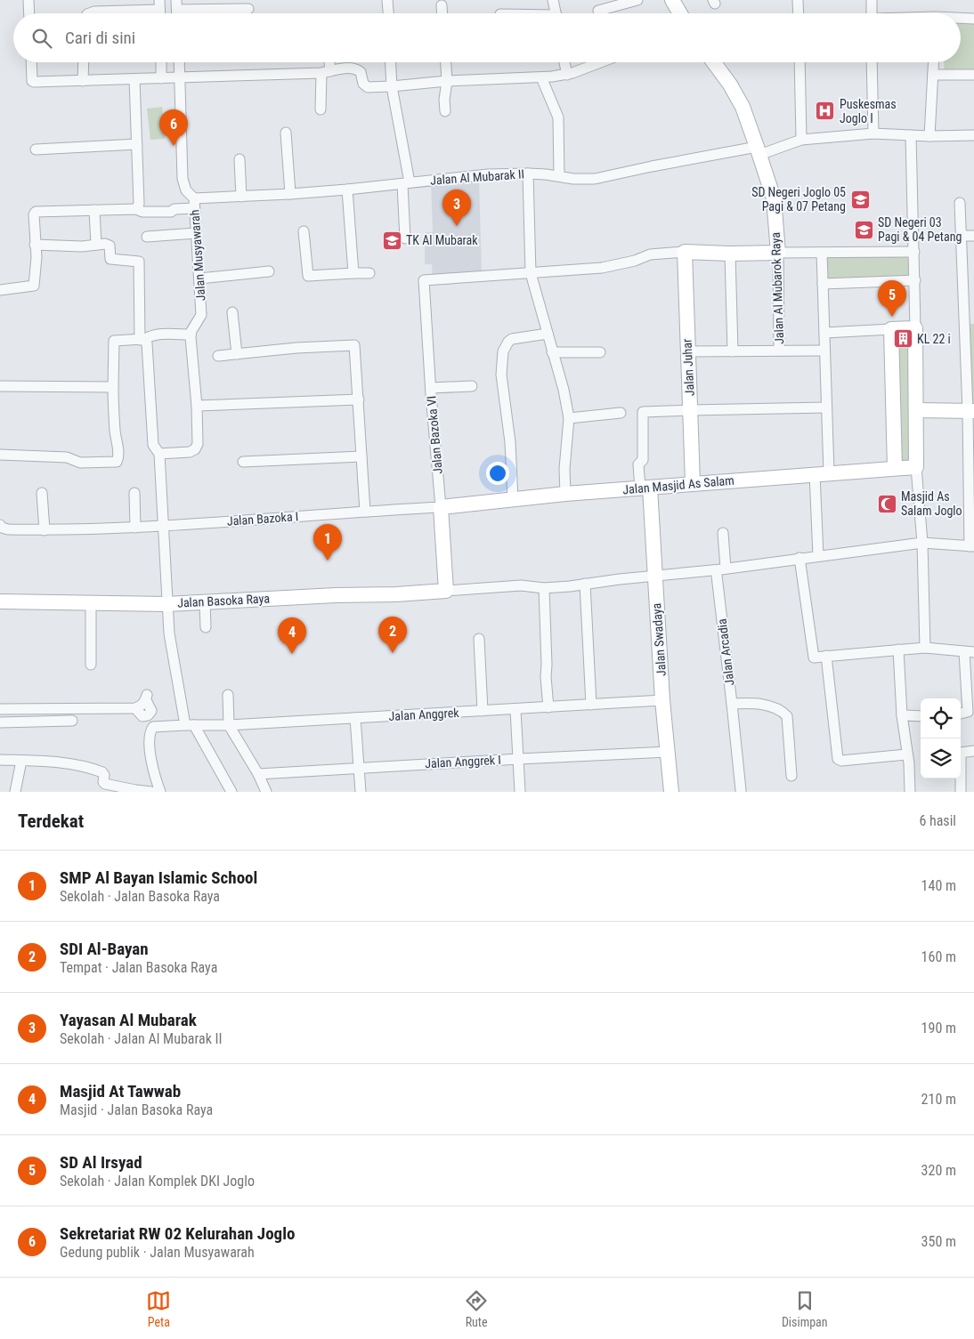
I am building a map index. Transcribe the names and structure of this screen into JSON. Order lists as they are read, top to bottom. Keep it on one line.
{"streets":{"street":["Jalan Al Mubarak II","Jalan Musyawarah","Jalan Al Mubarok Raya","Jalan Juhar","Jalan Bazoka VI","Jalan Masjid As Salam","Jalan Bazoka I","Jalan Basoka Raya","Jalan Swadaya","Jalan Arcadia","Jalan Anggrek","Jalan Anggrek I"]},"crossings":[["Jalan Al Mubarak II","Jalan Musyawarah"],["Jalan Al Mubarak II","Jalan Al Mubarok Raya"],["Jalan Juhar","Jalan Masjid As Salam"],["Jalan Bazoka VI","Jalan Masjid As Salam"],["Jalan Bazoka VI","Jalan Bazoka I"],["Jalan Bazoka VI","Jalan Basoka Raya"],["Jalan Masjid As Salam","Jalan Bazoka I"],["Jalan Masjid As Salam","Jalan Swadaya"],["Jalan Swadaya","Jalan Anggrek"],["Jalan Swadaya","Jalan Anggrek I"]],"places":{"hospital":["Puskesmas Joglo I"],"school or university":["SD Negeri Joglo 05 Pagi & 07 Petang","SD Negeri 03 Pagi & 04 Petang","TK Al Mubarak"],"building":["KL 22 i"],"mosque":["Masjid As Salam Joglo"]},"page":{"search":"Cari di sini","pins":["6","3","5","1","2","4"],"heading":["Terdekat","6 hasil"],"list":[{"mark":"1","name":"SMP Al Bayan Islamic School","note":"Sekolah · Jalan Basoka Raya","value":"140 m"},{"mark":"2","name":"SDI Al-Bayan","note":"Tempat · Jalan Basoka Raya","value":"160 m"},{"mark":"3","name":"Yayasan Al Mubarak","note":"Sekolah · Jalan Al Mubarak II","value":"190 m"},{"mark":"4","name":"Masjid At Tawwab","note":"Masjid · Jalan Basoka Raya","value":"210 m"},{"mark":"5","name":"SD Al Irsyad","note":"Sekolah · Jalan Komplek DKI Joglo","value":"320 m"},{"mark":"6","name":"Sekretariat RW 02 Kelurahan Joglo","note":"Gedung publik · Jalan Musyawarah","value":"350 m"}],"nav":["Peta","Rute","Disimpan"]}}
